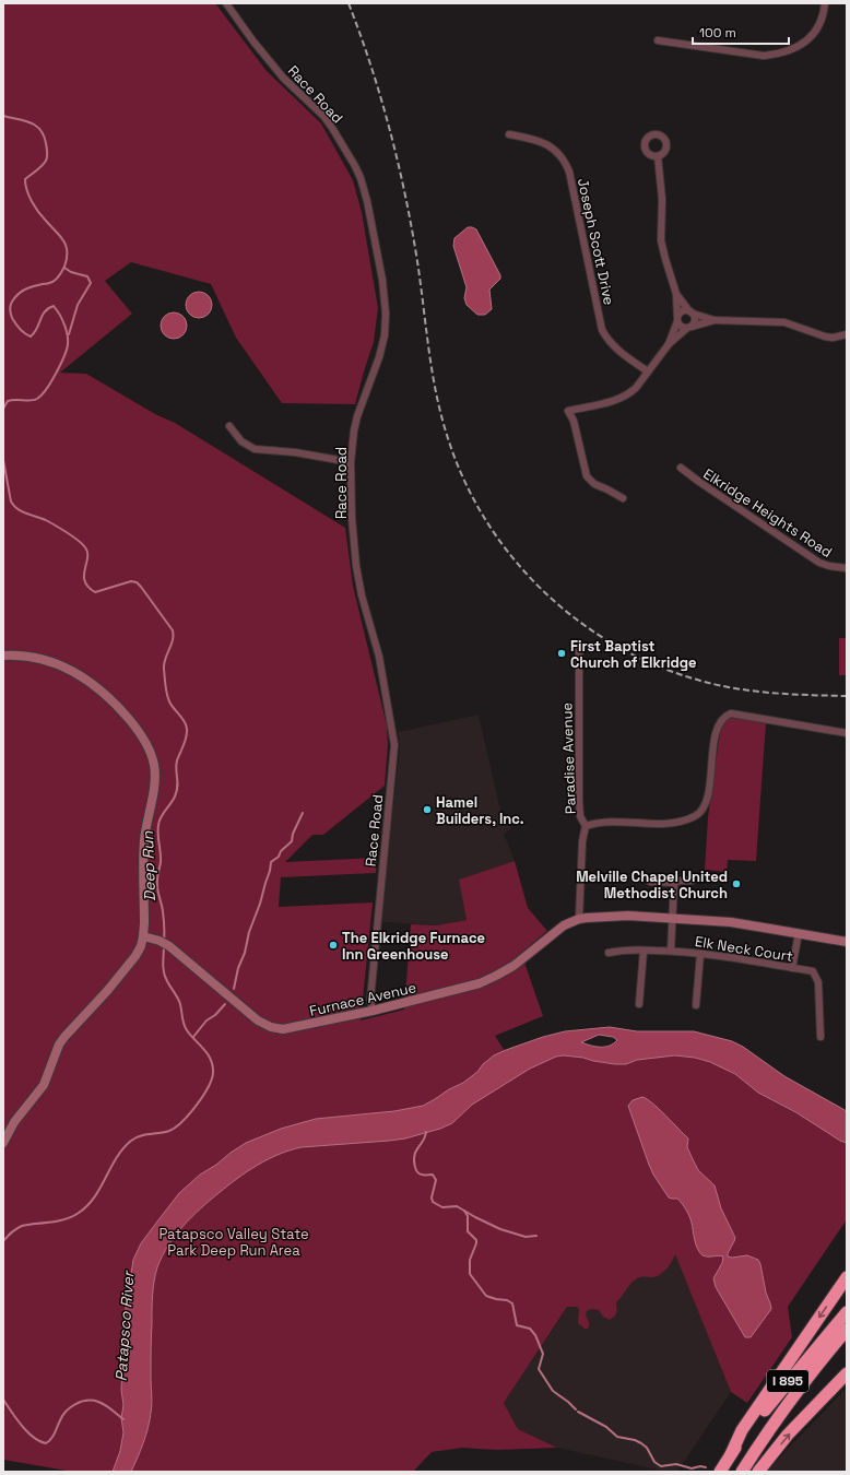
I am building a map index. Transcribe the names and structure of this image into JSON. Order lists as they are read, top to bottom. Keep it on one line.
{"streets":{"highway":["I 895"],"street":["Race Road","Joseph Scott Drive","Elkridge Heights Road","Paradise Avenue","Elk Neck Court","Furnace Avenue"]},"crossings":[["Race Road","Furnace Avenue"],["Paradise Avenue","Furnace Avenue"]],"water":["Deep Run","Patapsco River"],"parks":["Patapsco Valley State Park Deep Run Area"],"places":["First Baptist Church of Elkridge","Hamel Builders, Inc.","Melville Chapel United Methodist Church","The Elkridge Furnace Inn Greenhouse"],"scale_bar":"100 m"}
